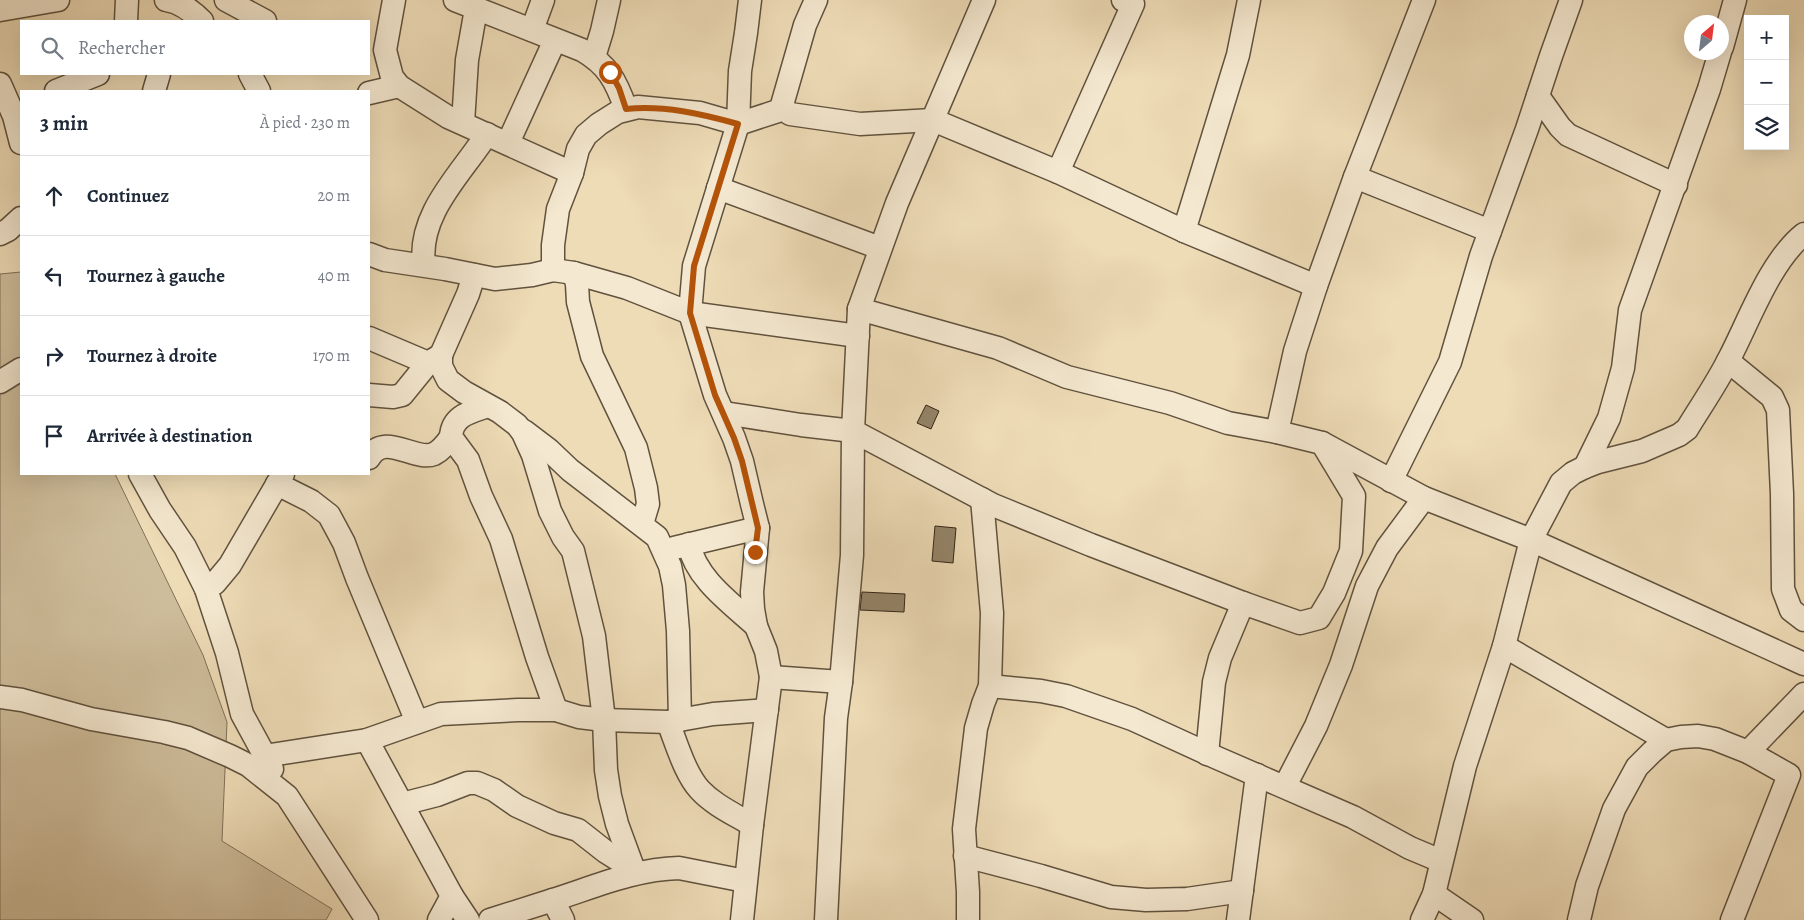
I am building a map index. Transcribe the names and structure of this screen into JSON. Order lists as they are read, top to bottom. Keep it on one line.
{"north":"top right","page":{"map_buttons":["+","−"],"search":"Rechercher","heading":["3 min","À pied · 230 m"],"list":[["Continuez","20 m"],["Tournez à gauche","40 m"],["Tournez à droite","170 m"],"Arrivée à destination"]}}
